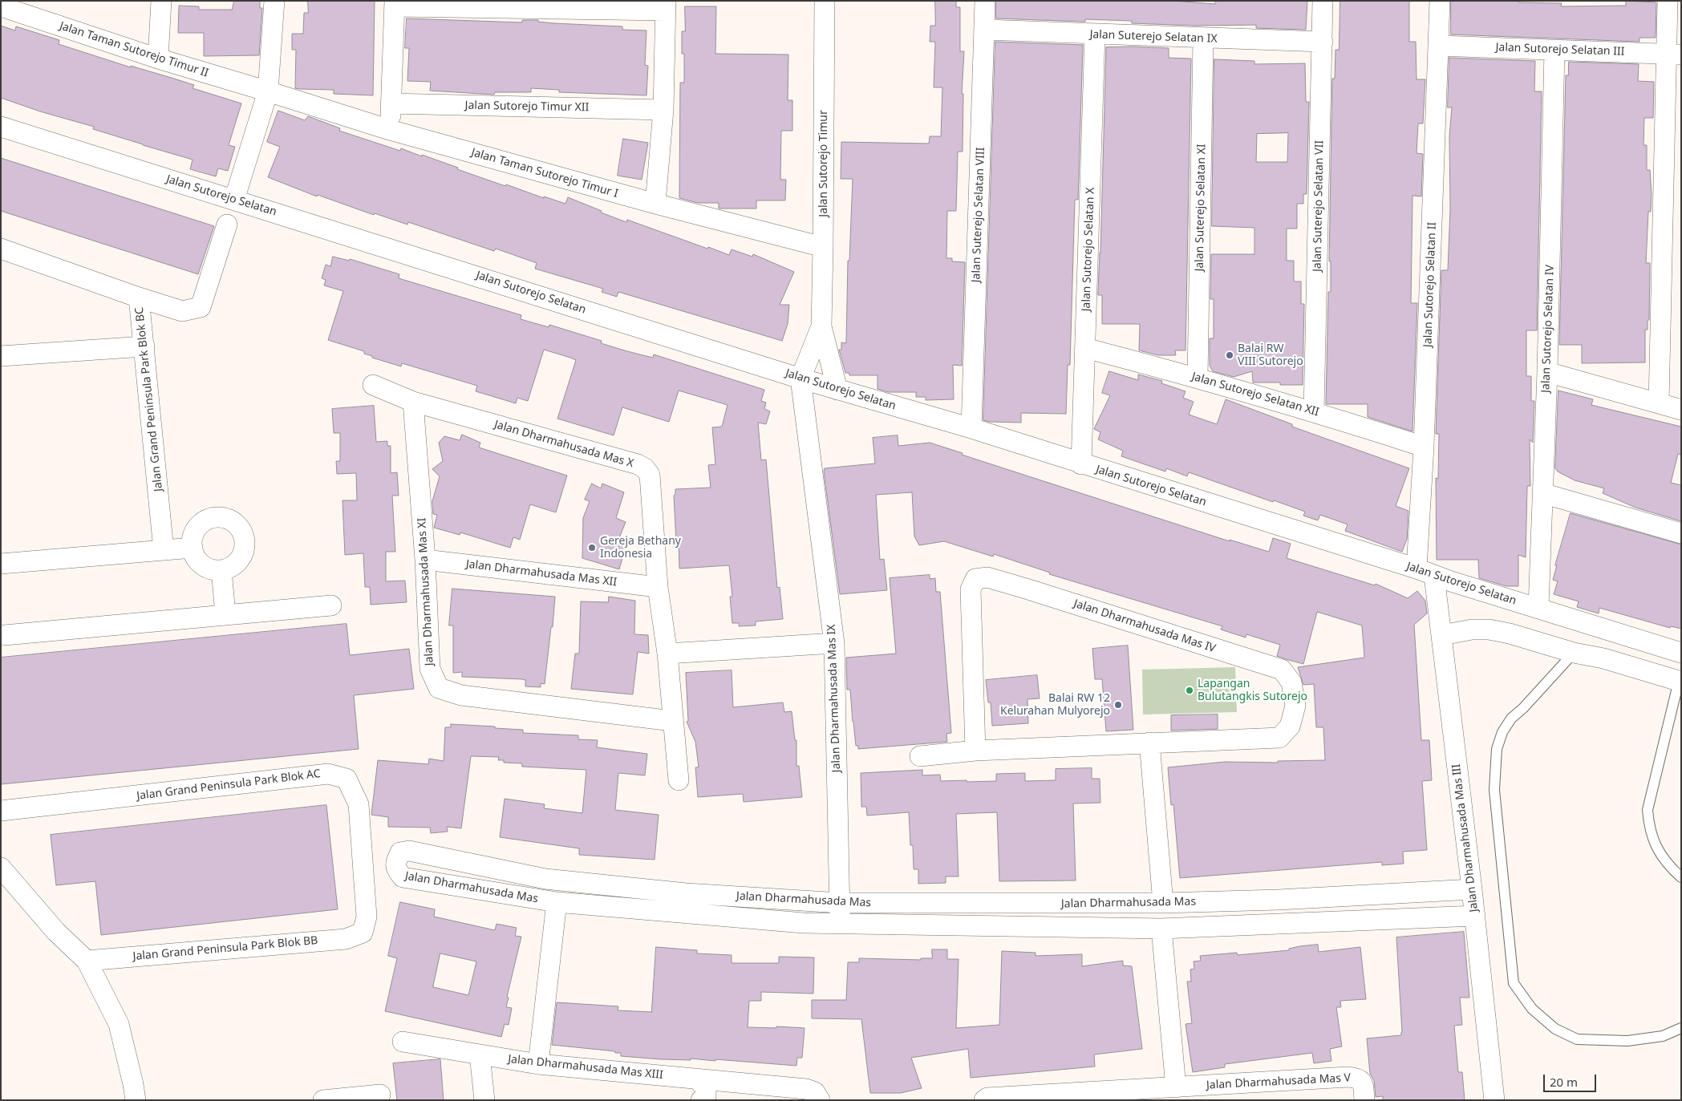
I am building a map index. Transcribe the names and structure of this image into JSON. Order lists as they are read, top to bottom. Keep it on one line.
{"streets":{"street":["Jalan Suterejo Selatan IX","Jalan Taman Sutorejo Timur II","Jalan Sutorejo Selatan III","Jalan Sutorejo Timur XII","Jalan Sutorejo Timur","Jalan Taman Sutorejo Timur I","Jalan Sutorejo Selatan","Jalan Suterejo Selatan VII","Jalan Suterejo Selatan XI","Jalan Suterejo Selatan VIII","Jalan Sutorejo Selatan X","Jalan Sutorejo Selatan II","Jalan Sutorejo Selatan IV","Jalan Sutorejo Selatan XII","Jalan Grand Peninsula Park Blok BC","Jalan Dharmahusada Mas X","Jalan Dharmahusada Mas XII","Jalan Dharmahusada Mas XI","Jalan Dharmahusada Mas IV","Jalan Dharmahusada Mas IX","Jalan Grand Peninsula Park Blok AC","Jalan Dharmahusada Mas III","Jalan Dharmahusada Mas","Jalan Grand Peninsula Park Blok BB","Jalan Dharmahusada Mas XIII","Jalan Dharmahusada Mas V"]},"crossings":[["Jalan Suterejo Selatan IX","Jalan Suterejo Selatan VII"],["Jalan Suterejo Selatan IX","Jalan Suterejo Selatan XI"],["Jalan Suterejo Selatan IX","Jalan Suterejo Selatan VIII"],["Jalan Suterejo Selatan IX","Jalan Sutorejo Selatan X"],["Jalan Taman Sutorejo Timur II","Jalan Taman Sutorejo Timur I"],["Jalan Sutorejo Selatan III","Jalan Sutorejo Selatan II"],["Jalan Sutorejo Selatan III","Jalan Sutorejo Selatan IV"],["Jalan Sutorejo Timur","Jalan Taman Sutorejo Timur I"],["Jalan Sutorejo Timur","Jalan Sutorejo Selatan"],["Jalan Sutorejo Timur","Jalan Dharmahusada Mas IX"],["Jalan Sutorejo Selatan","Jalan Suterejo Selatan VIII"],["Jalan Sutorejo Selatan","Jalan Sutorejo Selatan X"],["Jalan Sutorejo Selatan","Jalan Sutorejo Selatan II"],["Jalan Sutorejo Selatan","Jalan Sutorejo Selatan IV"],["Jalan Sutorejo Selatan","Jalan Dharmahusada Mas IX"],["Jalan Sutorejo Selatan","Jalan Dharmahusada Mas III"],["Jalan Suterejo Selatan VII","Jalan Sutorejo Selatan XII"],["Jalan Suterejo Selatan XI","Jalan Sutorejo Selatan XII"],["Jalan Sutorejo Selatan X","Jalan Sutorejo Selatan XII"],["Jalan Sutorejo Selatan II","Jalan Sutorejo Selatan XII"],["Jalan Dharmahusada Mas X","Jalan Dharmahusada Mas XII"],["Jalan Dharmahusada Mas X","Jalan Dharmahusada Mas XI"],["Jalan Dharmahusada Mas XII","Jalan Dharmahusada Mas XI"],["Jalan Dharmahusada Mas IX","Jalan Dharmahusada Mas"],["Jalan Grand Peninsula Park Blok AC","Jalan Grand Peninsula Park Blok BB"],["Jalan Dharmahusada Mas III","Jalan Dharmahusada Mas"]],"places":["Balai RW VIII Sutorejo","Gereja Bethany Indonesia","Lapangan Bulutangkis Sutorejo","Balai RW 12 Kelurahan Mulyorejo"],"scale_bar":"20 m"}
